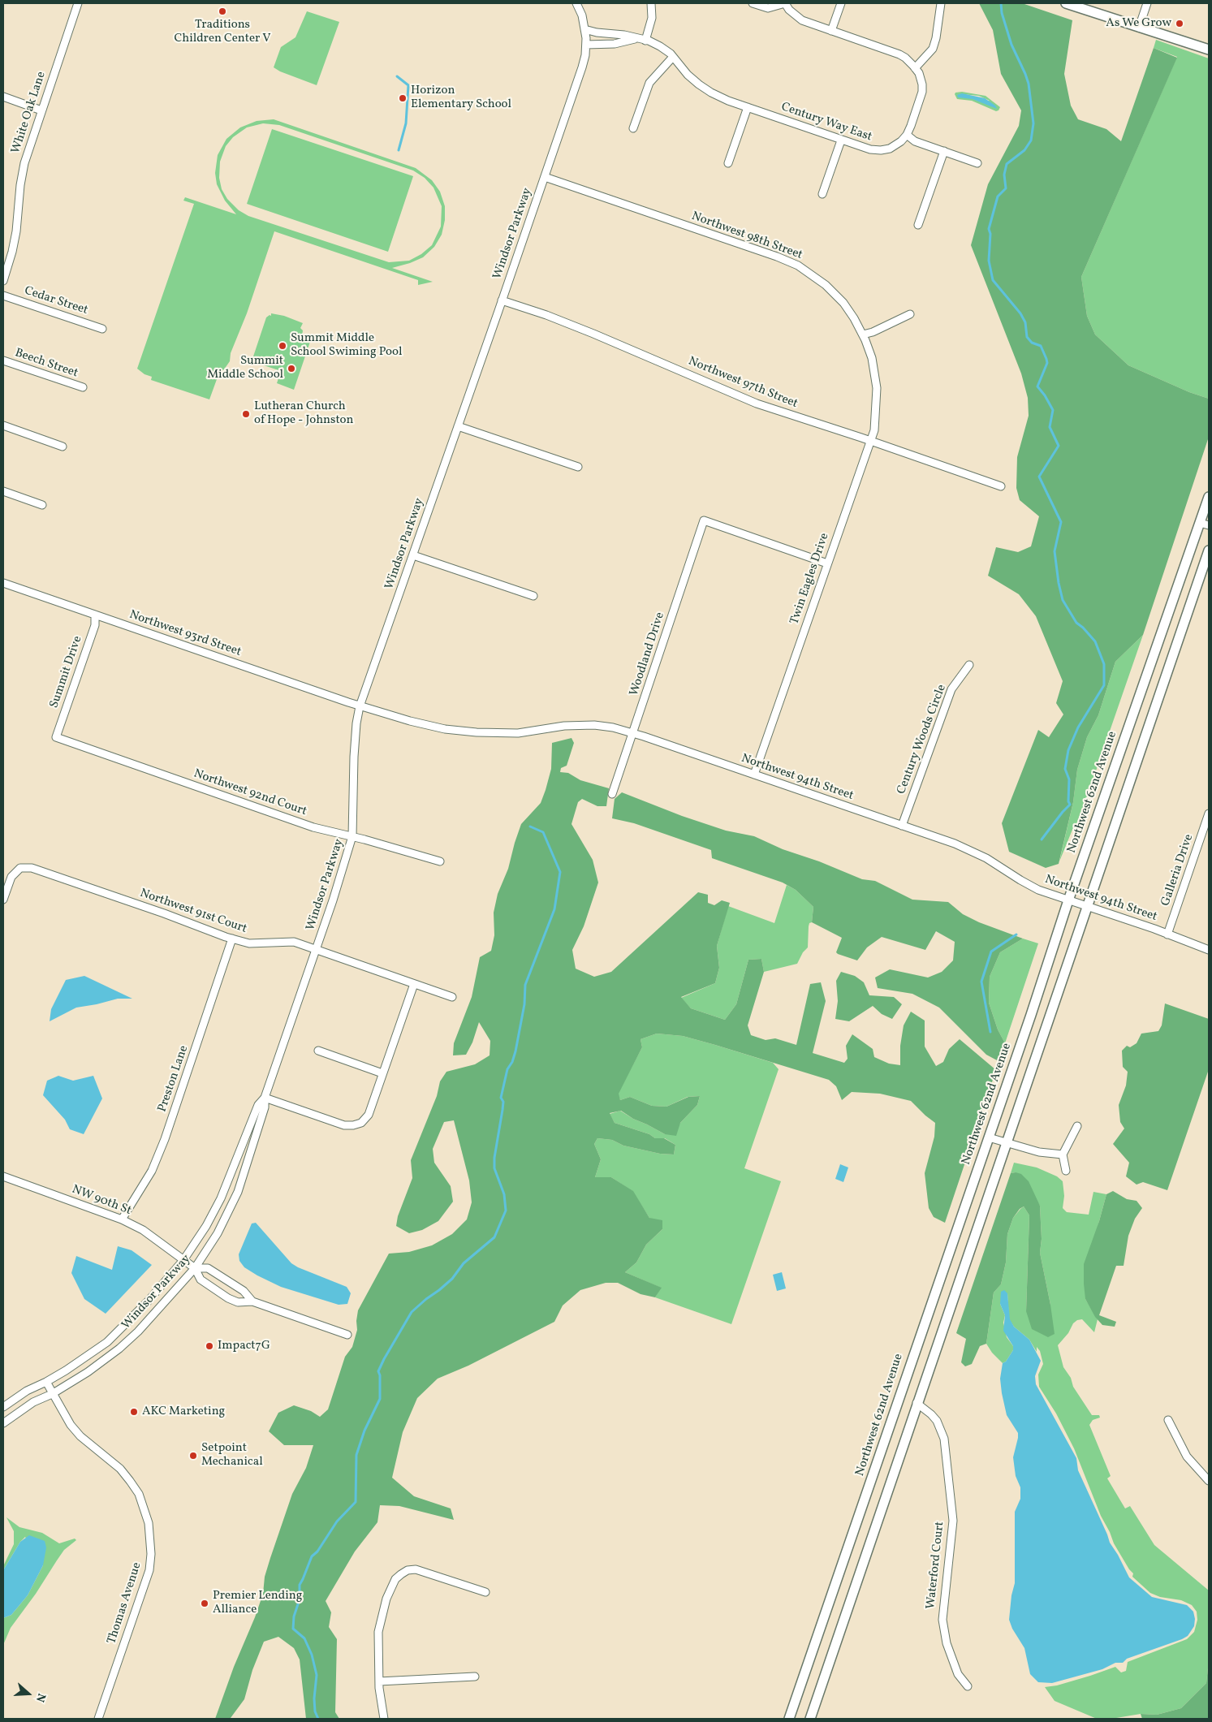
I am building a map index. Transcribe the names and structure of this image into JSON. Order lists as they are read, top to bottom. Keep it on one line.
{"streets":{"street":["White Oak Lane","Century Way East","Windsor Parkway","Northwest 98th Street","Cedar Street","Beech Street","Northwest 97th Street","Twin Eagles Drive","Northwest 93rd Street","Woodland Drive","Summit Drive","Century Woods Circle","Northwest 94th Street","Northwest 62nd Avenue","Northwest 92nd Court","Galleria Drive","Northwest 91st Court","Preston Lane","NW 90th St","Waterford Court","Thomas Avenue"]},"crossings":[["Century Way East","Windsor Parkway"],["Windsor Parkway","Northwest 98th Street"],["Windsor Parkway","Northwest 97th Street"],["Windsor Parkway","Northwest 93rd Street"],["Windsor Parkway","Northwest 94th Street"],["Windsor Parkway","Northwest 92nd Court"],["Windsor Parkway","Northwest 91st Court"],["Windsor Parkway","NW 90th St"],["Windsor Parkway","Thomas Avenue"],["Northwest 98th Street","Twin Eagles Drive"],["Northwest 97th Street","Twin Eagles Drive"],["Twin Eagles Drive","Woodland Drive"],["Twin Eagles Drive","Northwest 94th Street"],["Northwest 93rd Street","Summit Drive"],["Northwest 93rd Street","Northwest 94th Street"],["Woodland Drive","Northwest 94th Street"],["Summit Drive","Northwest 92nd Court"],["Century Woods Circle","Northwest 94th Street"],["Northwest 94th Street","Northwest 62nd Avenue"],["Northwest 94th Street","Galleria Drive"],["Northwest 91st Court","Preston Lane"],["Preston Lane","NW 90th St"]],"places":["Traditions Children Center V","As We Grow","Horizon Elementary School","Summit Middle School Swiming Pool","Summit Middle School","Lutheran Church of Hope - Johnston","Impact7G","AKC Marketing","Setpoint Mechanical","Premier Lending Alliance"],"north":"right"}
